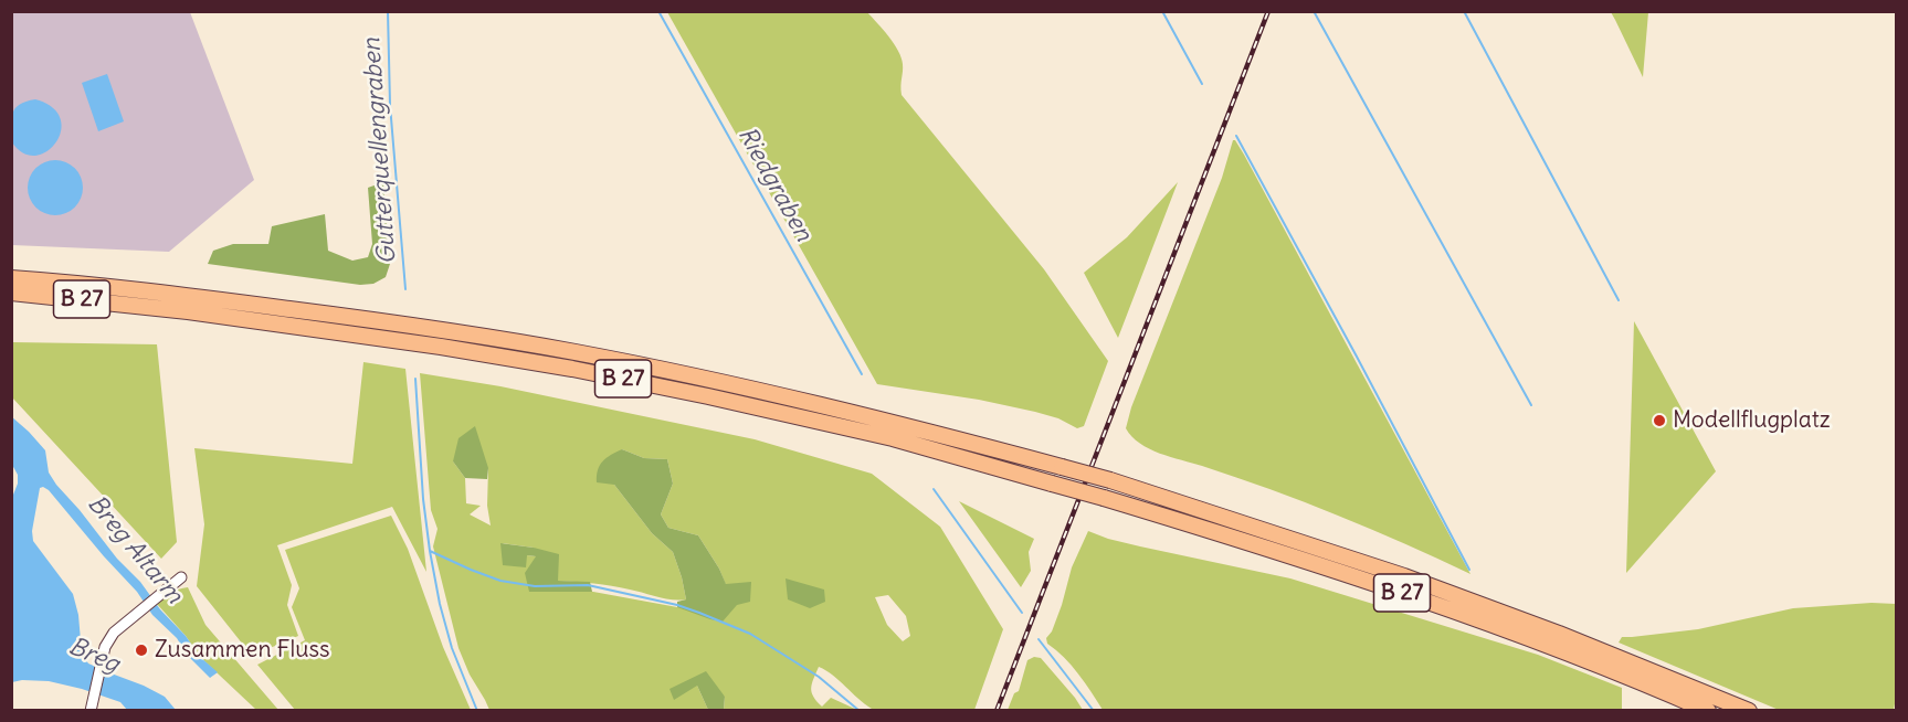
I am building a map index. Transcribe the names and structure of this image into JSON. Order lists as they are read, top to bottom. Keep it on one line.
{"streets":{"highway":["B 27"]},"water":["Gutterquellengraben","Riedgraben","Breg Altarm","Breg"],"places":["Modellflugplatz","Zusammen Fluss"]}
